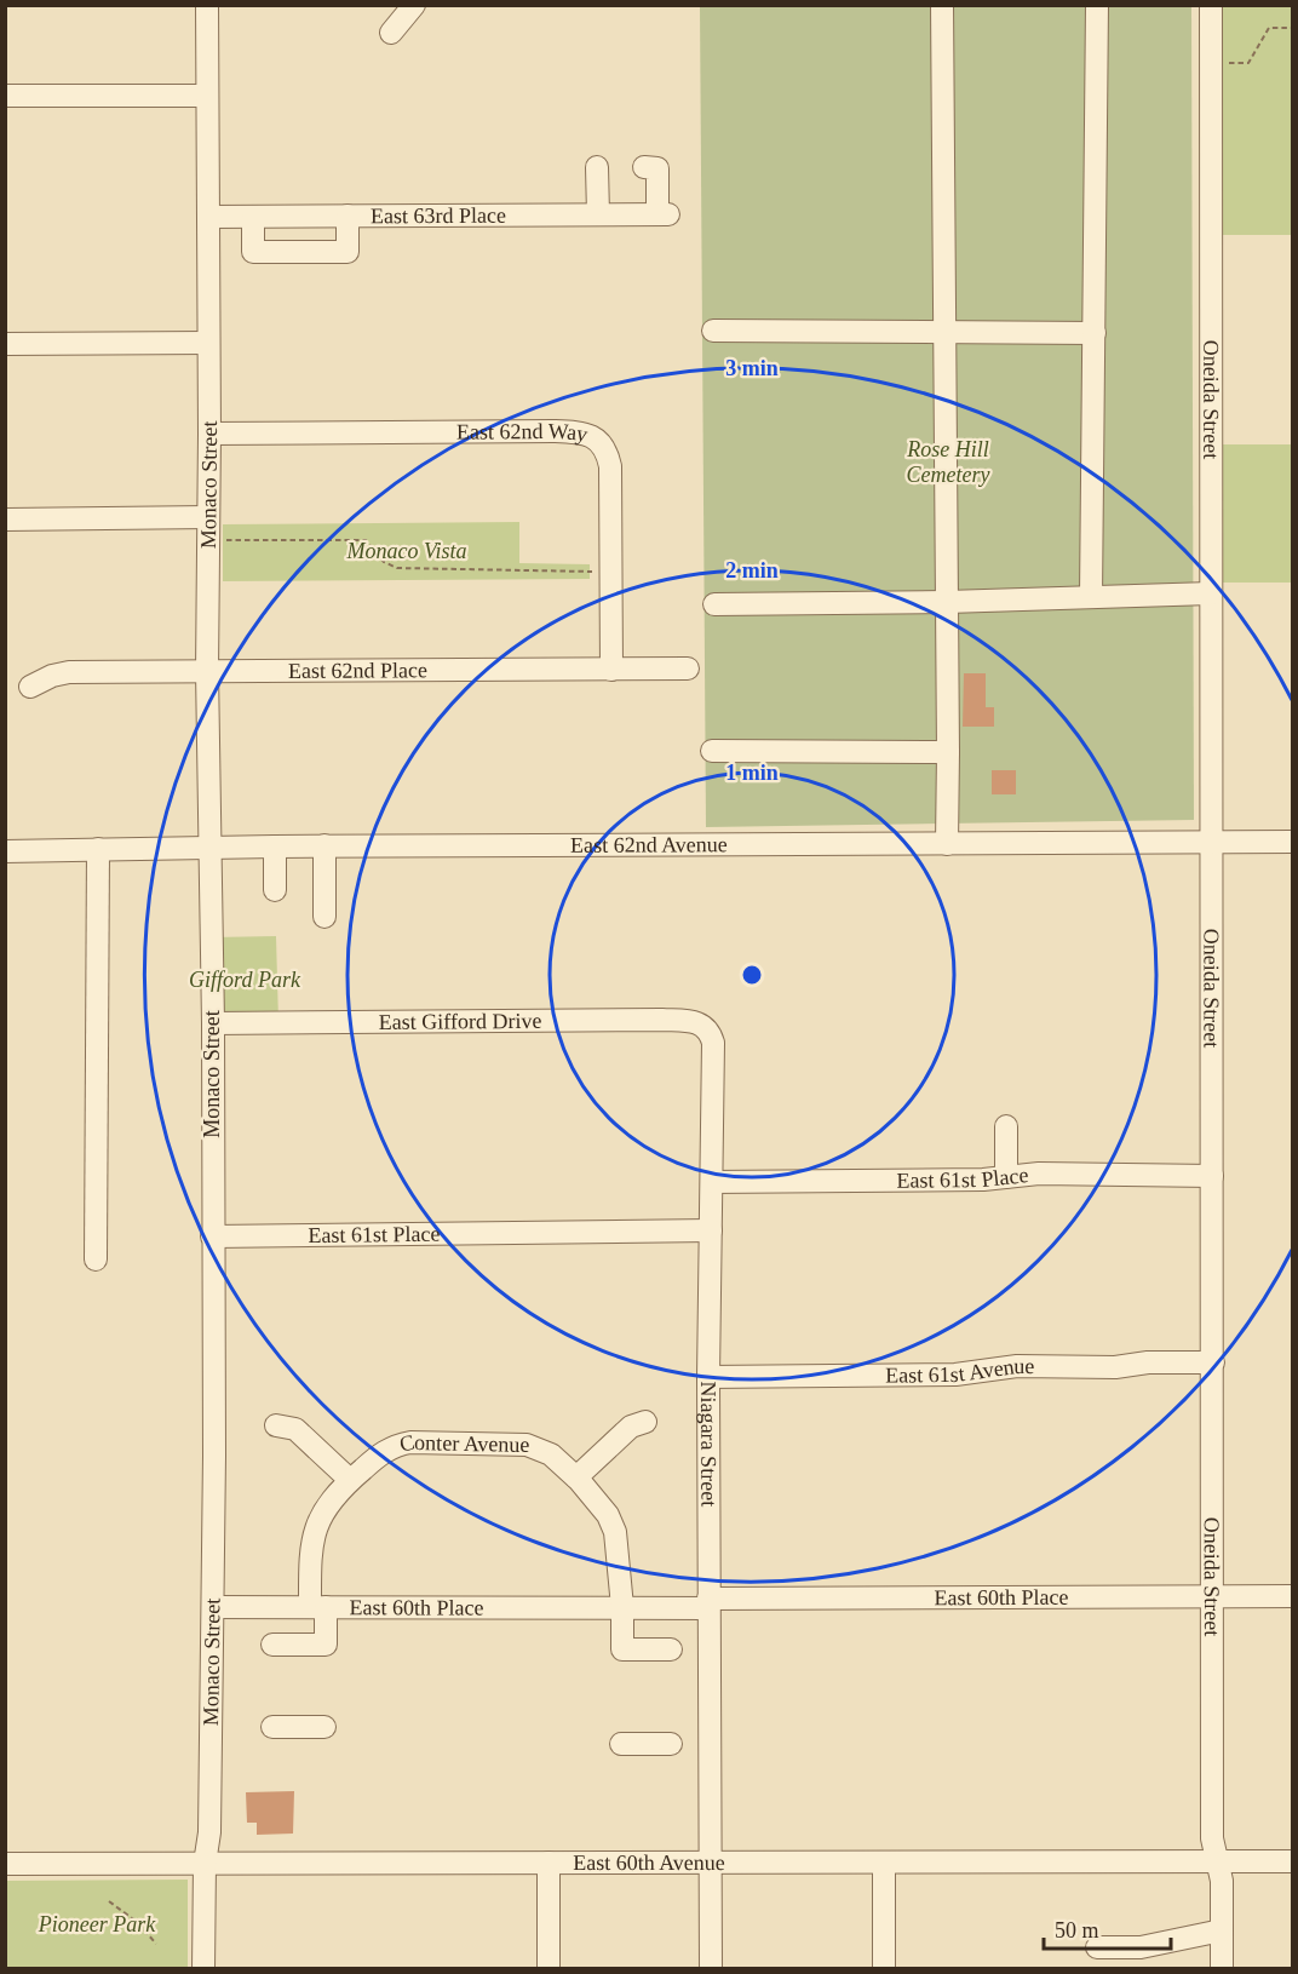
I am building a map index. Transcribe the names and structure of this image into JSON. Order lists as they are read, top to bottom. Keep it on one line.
{"streets":{"street":["East 63rd Place","Oneida Street","East 62nd Way","Monaco Street","East 62nd Place","East 62nd Avenue","East Gifford Drive","East 61st Place","East 61st Avenue","Niagara Street","Conter Avenue","East 60th Place","East 60th Avenue"]},"crossings":[["East 63rd Place","Monaco Street"],["Oneida Street","East 62nd Avenue"],["Oneida Street","East 61st Place"],["Oneida Street","East 61st Avenue"],["Oneida Street","East 60th Place"],["Oneida Street","East 60th Avenue"],["East 62nd Way","Monaco Street"],["East 62nd Way","East 62nd Place"],["Monaco Street","East 62nd Place"],["Monaco Street","East 62nd Avenue"],["Monaco Street","East Gifford Drive"],["Monaco Street","East 61st Place"],["Monaco Street","East 60th Place"],["Monaco Street","East 60th Avenue"],["East Gifford Drive","Niagara Street"],["East 61st Place","Niagara Street"],["East 61st Avenue","Niagara Street"],["Niagara Street","East 60th Place"],["Niagara Street","East 60th Avenue"],["Conter Avenue","East 60th Place"]],"parks":["Rose Hill Cemetery","Monaco Vista","Gifford Park","Pioneer Park"],"scale_bar":"50 m","rings":["3 min","2 min","1 min"]}
